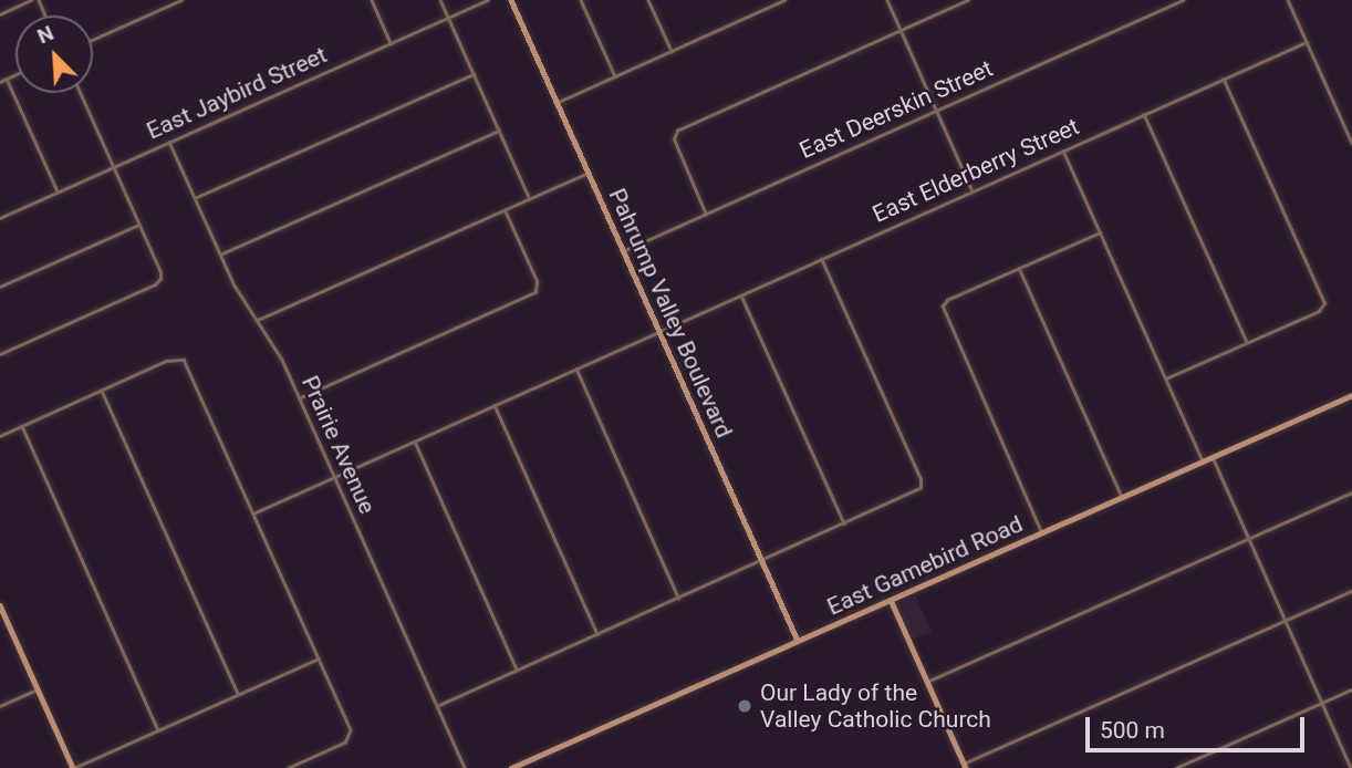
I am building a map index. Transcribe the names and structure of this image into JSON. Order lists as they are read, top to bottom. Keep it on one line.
{"streets":{"main road":["Pahrump Valley Boulevard","East Gamebird Road"],"street":["East Jaybird Street","East Deerskin Street","East Elderberry Street","Prairie Avenue"]},"crossings":[["East Jaybird Street","Prairie Avenue"],["East Deerskin Street","Pahrump Valley Boulevard"],["East Elderberry Street","Pahrump Valley Boulevard"],["East Elderberry Street","Prairie Avenue"],["Pahrump Valley Boulevard","East Gamebird Road"]],"places":["Our Lady of the Valley Catholic Church"],"scale_bar":"500 m","north":"top left"}
